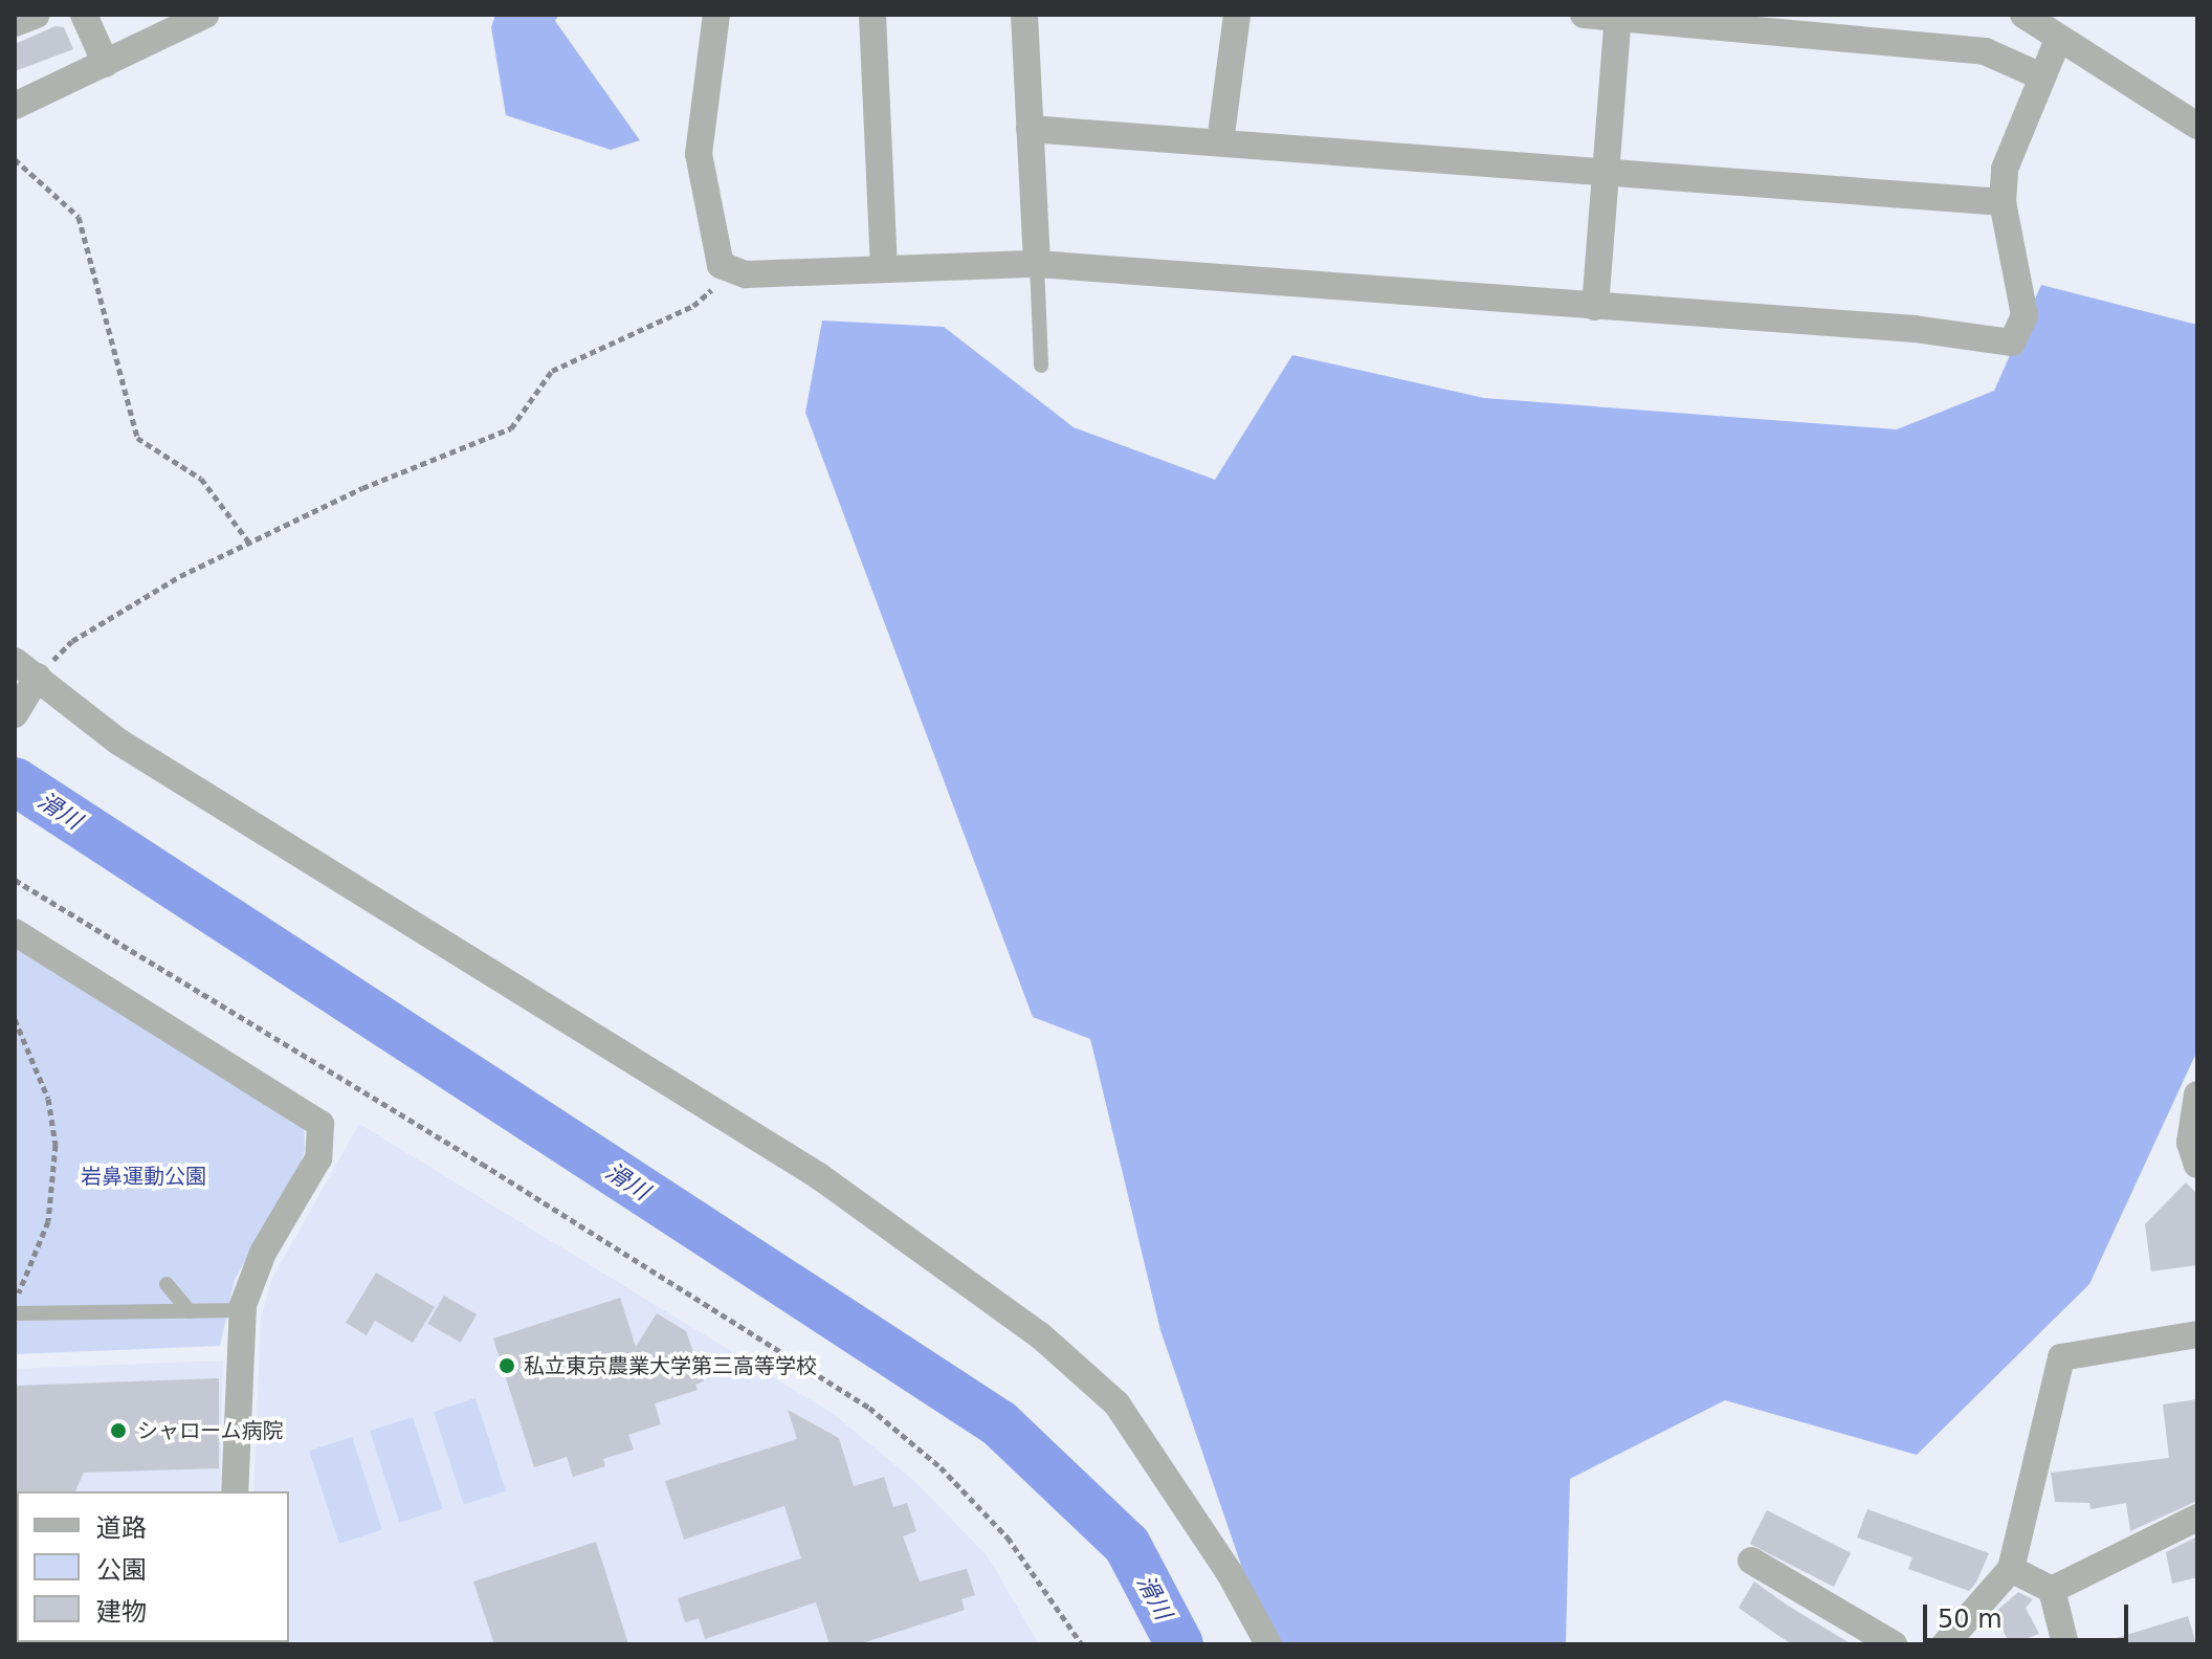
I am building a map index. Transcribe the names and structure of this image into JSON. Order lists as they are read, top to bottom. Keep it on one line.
{"water":["滑川"],"parks":["岩鼻運動公園"],"places":["私立東京農業大学第三高等学校","シャローム病院"],"legend":["道路","公園","建物"],"scale_bar":"50 m"}
